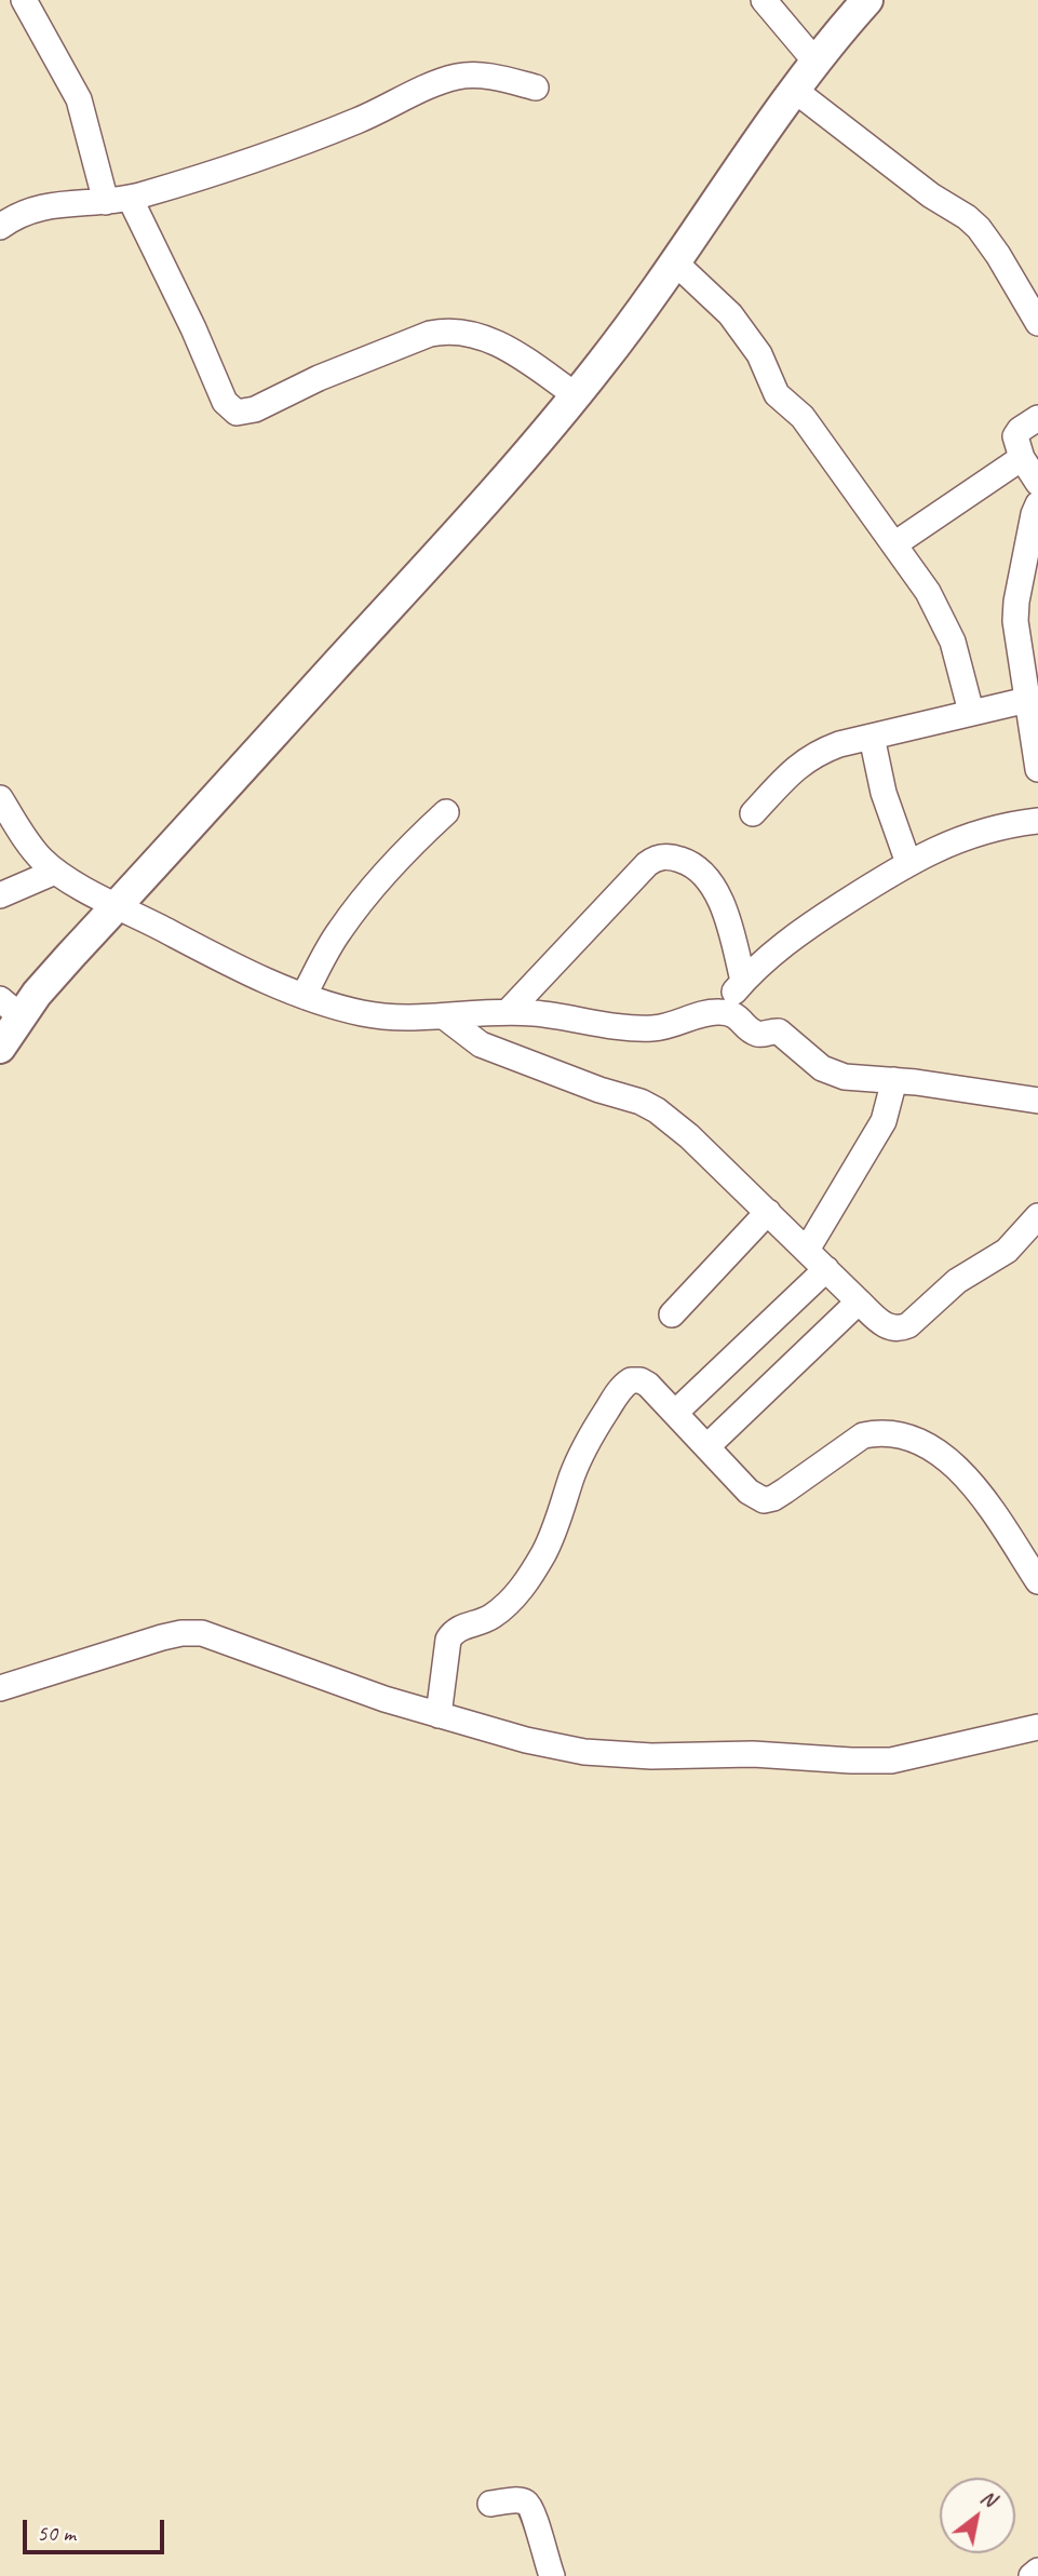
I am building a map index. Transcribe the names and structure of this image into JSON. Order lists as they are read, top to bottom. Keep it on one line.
{"scale_bar":"50 m","north":"top right"}
